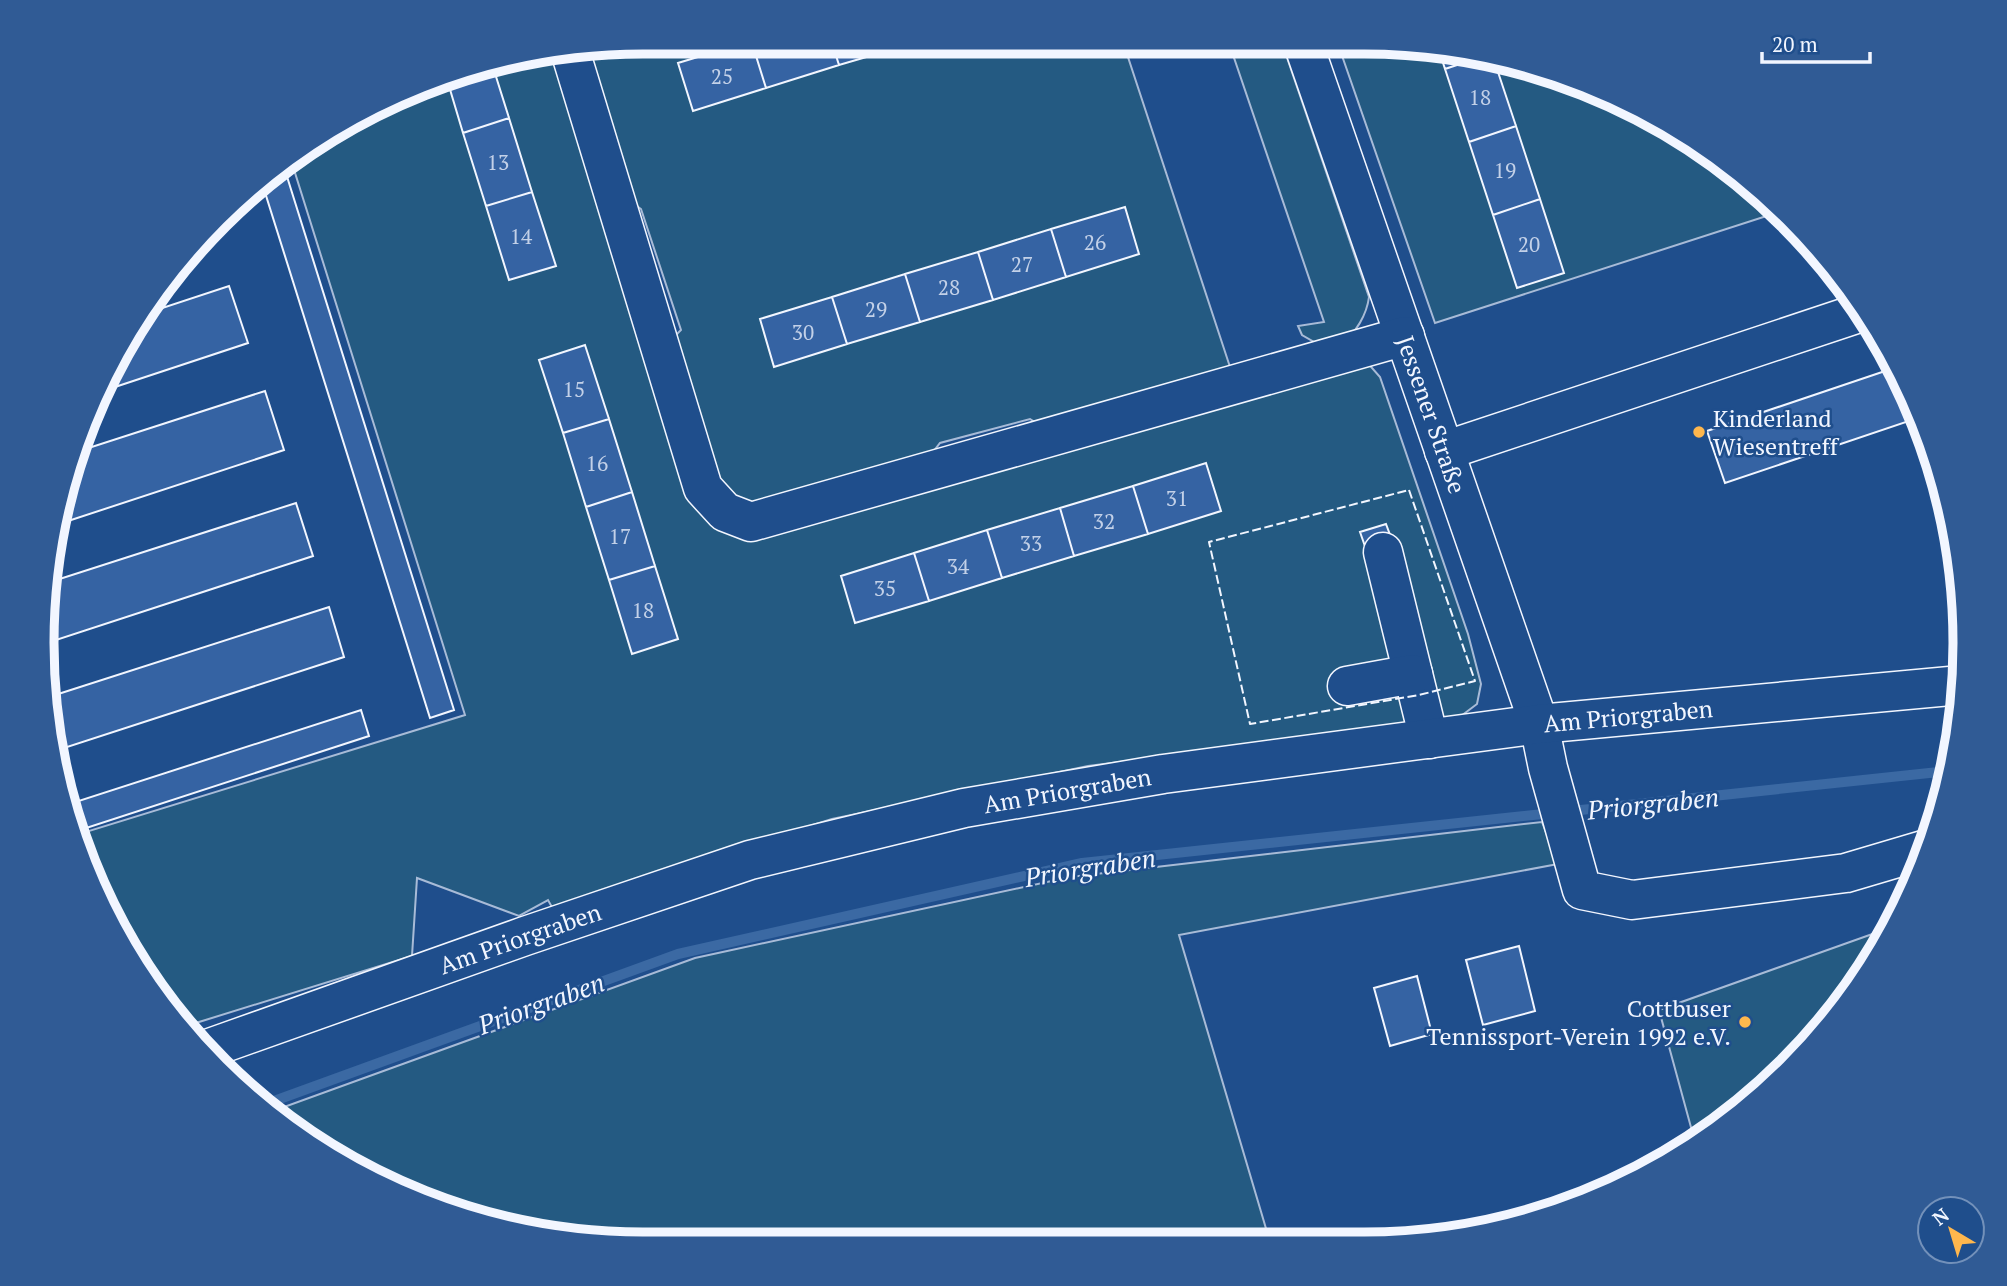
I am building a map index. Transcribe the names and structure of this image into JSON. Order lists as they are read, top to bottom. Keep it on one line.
{"streets":{"street":["Jessener Straße","Am Priorgraben"]},"crossings":[["Jessener Straße","Am Priorgraben"]],"water":["Priorgraben"],"places":["Kinderland Wiesentreff","Cottbuser Tennissport-Verein 1992 e.V."],"house_numbers":["25","18","13","19","14","26","20","27","28","29","30","15","16","31","32","17","33","34","35","18"],"scale_bar":"20 m","north":"top left"}
